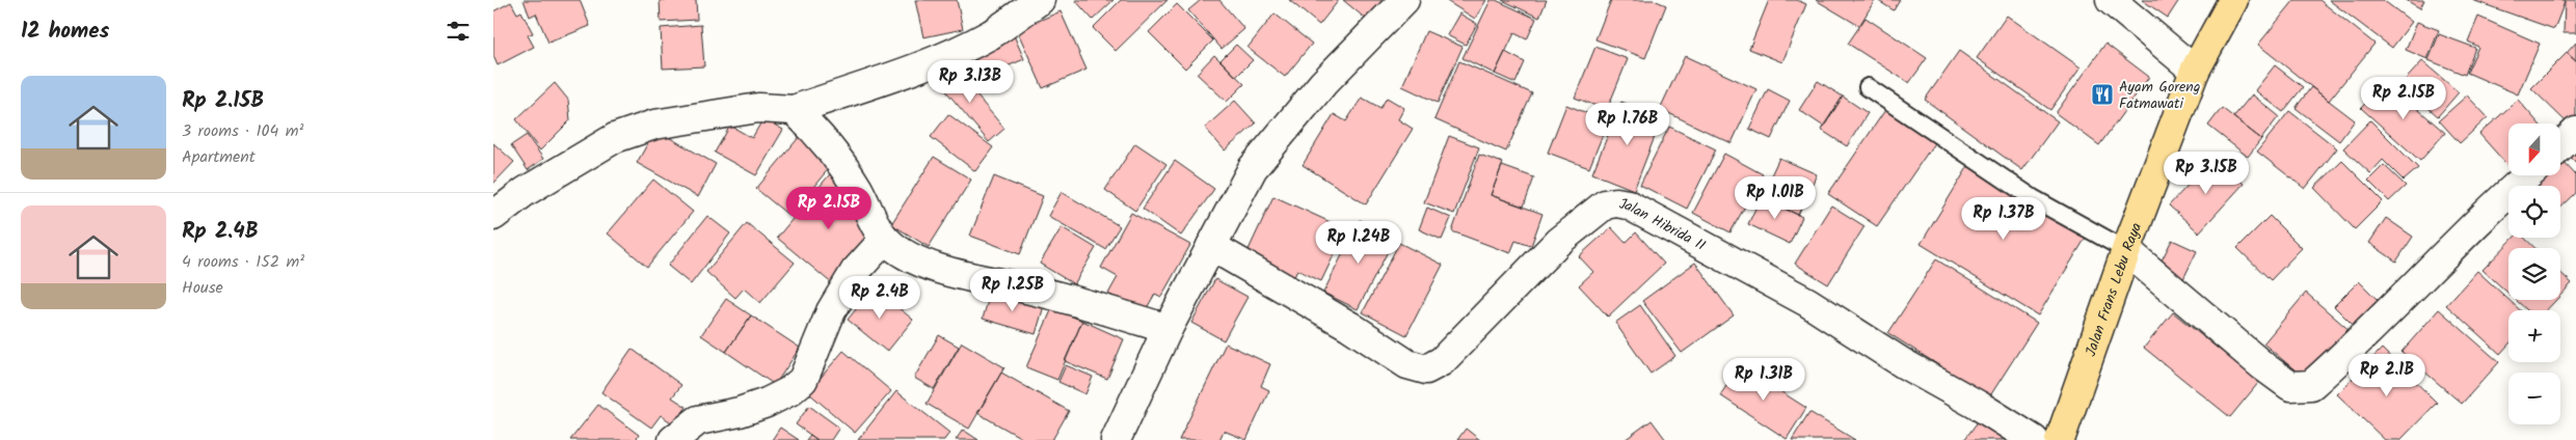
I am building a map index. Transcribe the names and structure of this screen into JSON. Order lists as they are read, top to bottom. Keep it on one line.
{"streets":{"main road":["Jalan Frans Lebu Raya"],"street":["Jalan Hibrida II"]},"places":{"restaurant":["Ayam Goreng Fatmawati"]},"north":"bottom","page":{"heading":"12 homes","price":["Rp 3.13B","Rp 2.15B","Rp 1.76B","Rp 3.15B","Rp 1.01B","Rp 2.15B","Rp 1.37B","Rp 1.24B","Rp 1.25B","Rp 2.4B","Rp 2.1B","Rp 1.31B"],"list":[{"name":"Rp 2.15B","note":"3 rooms · 104 m² · Apartment"},{"name":"Rp 2.4B","note":"4 rooms · 152 m² · House"}],"map_buttons":["+","−"]}}
